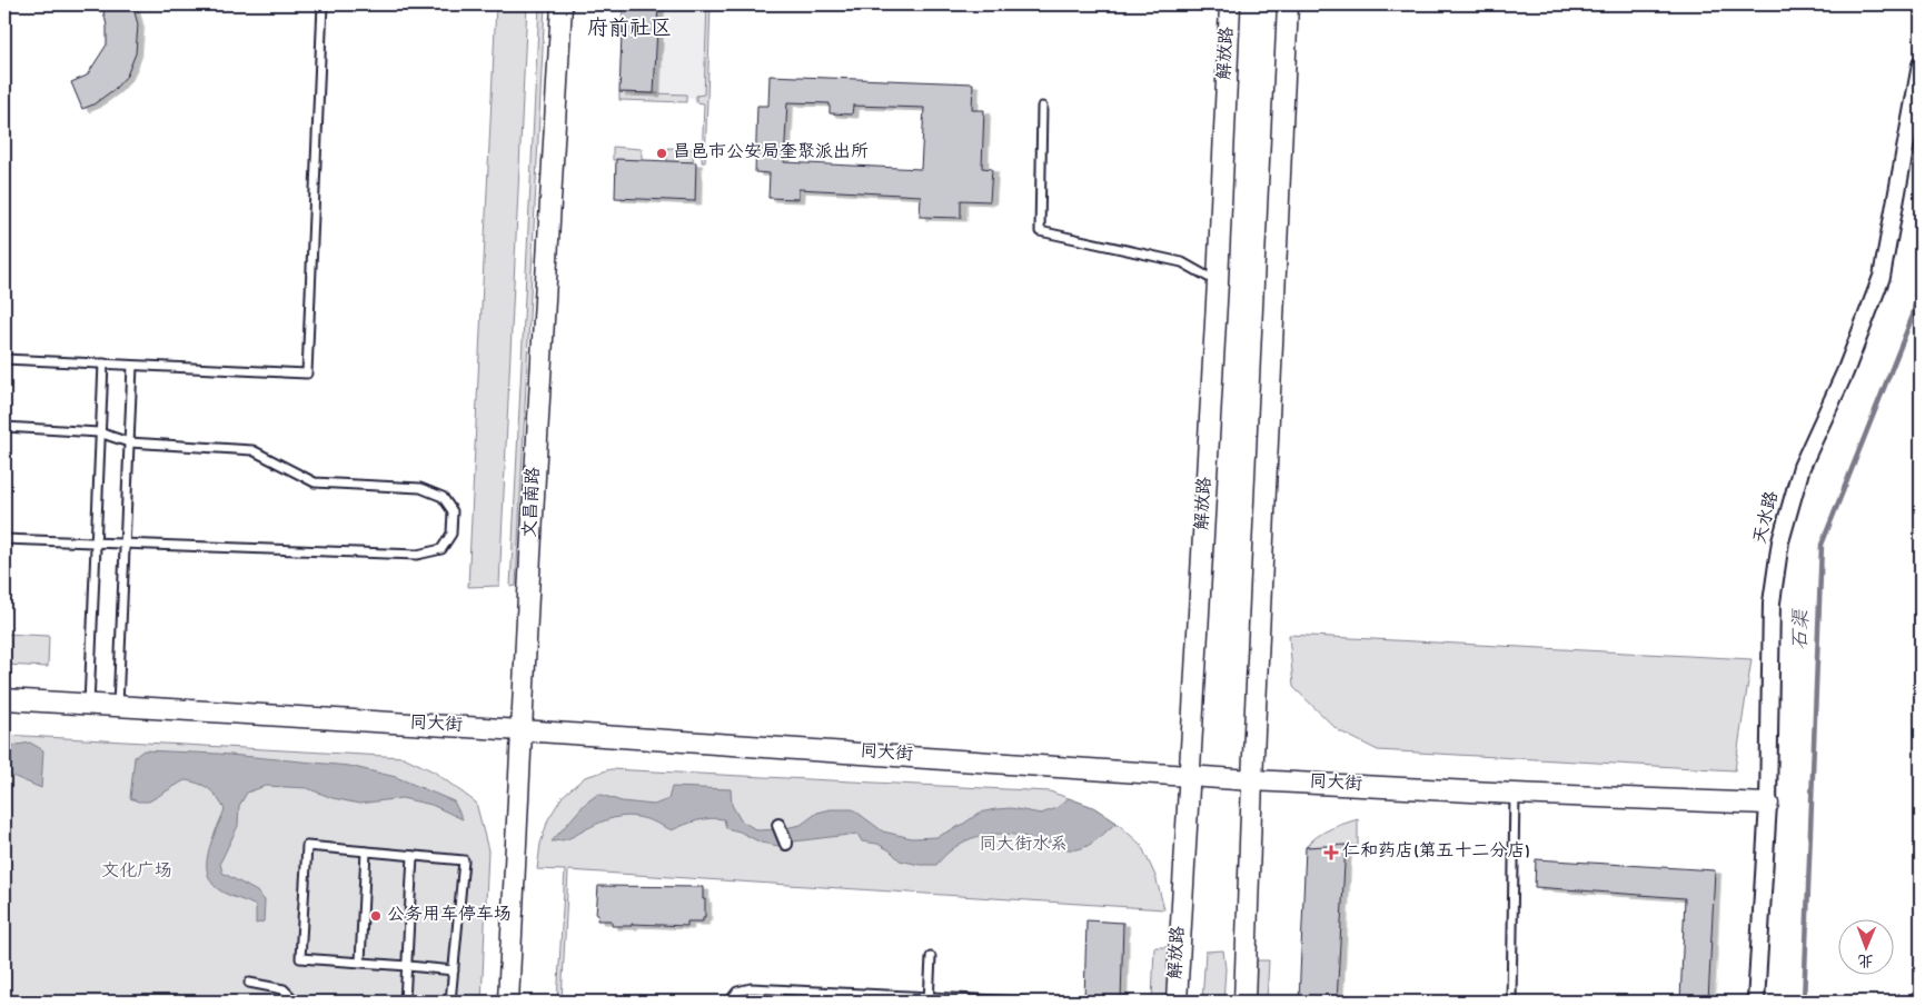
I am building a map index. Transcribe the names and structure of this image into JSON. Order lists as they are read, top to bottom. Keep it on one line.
{"streets":{"street":["解放路","文昌南路","天水路","同大街"]},"crossings":[["解放路","同大街"],["文昌南路","同大街"],["天水路","同大街"]],"districts":["府前社区"],"water":["石渠"],"parks":["同大街水系","文化广场"],"places":{"other":["昌邑市公安局奎聚派出所","公务用车停车场"],"health":["仁和药店(第五十二分店)"]},"north":"bottom"}
